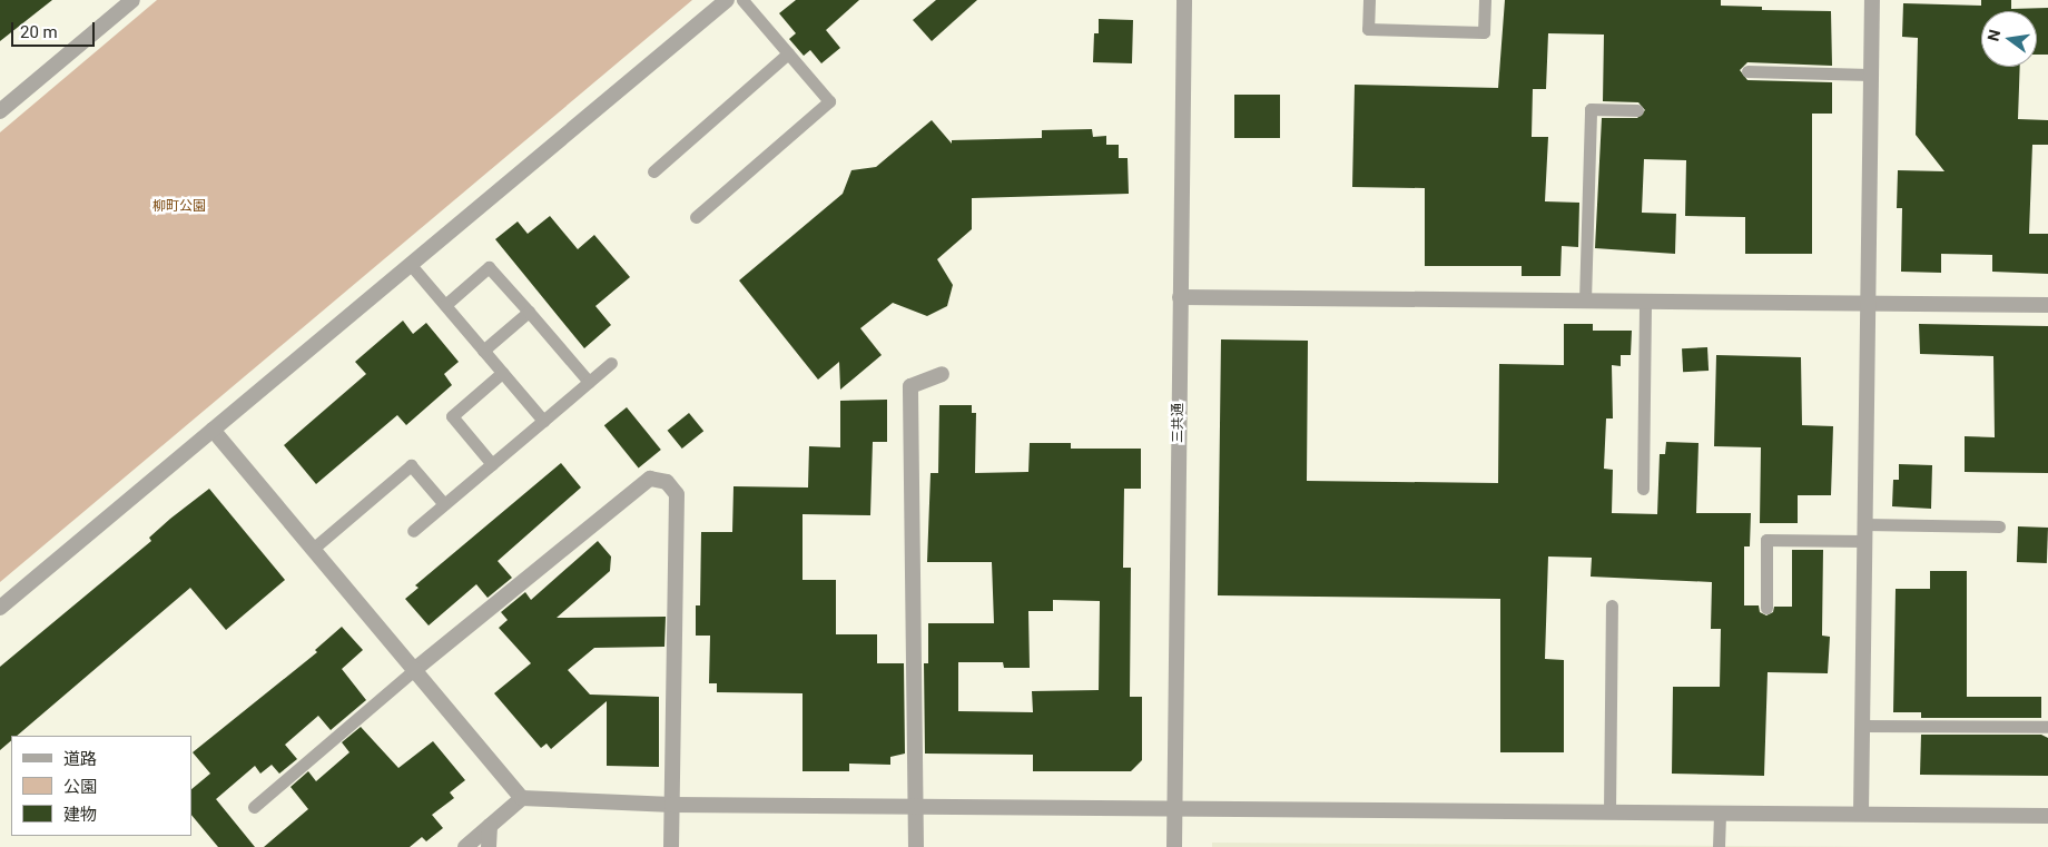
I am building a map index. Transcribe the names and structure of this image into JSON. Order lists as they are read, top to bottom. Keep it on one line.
{"streets":{"street":["三共通"]},"parks":["柳町公園"],"legend":["道路","公園","建物"],"scale_bar":"20 m","north":"left"}
